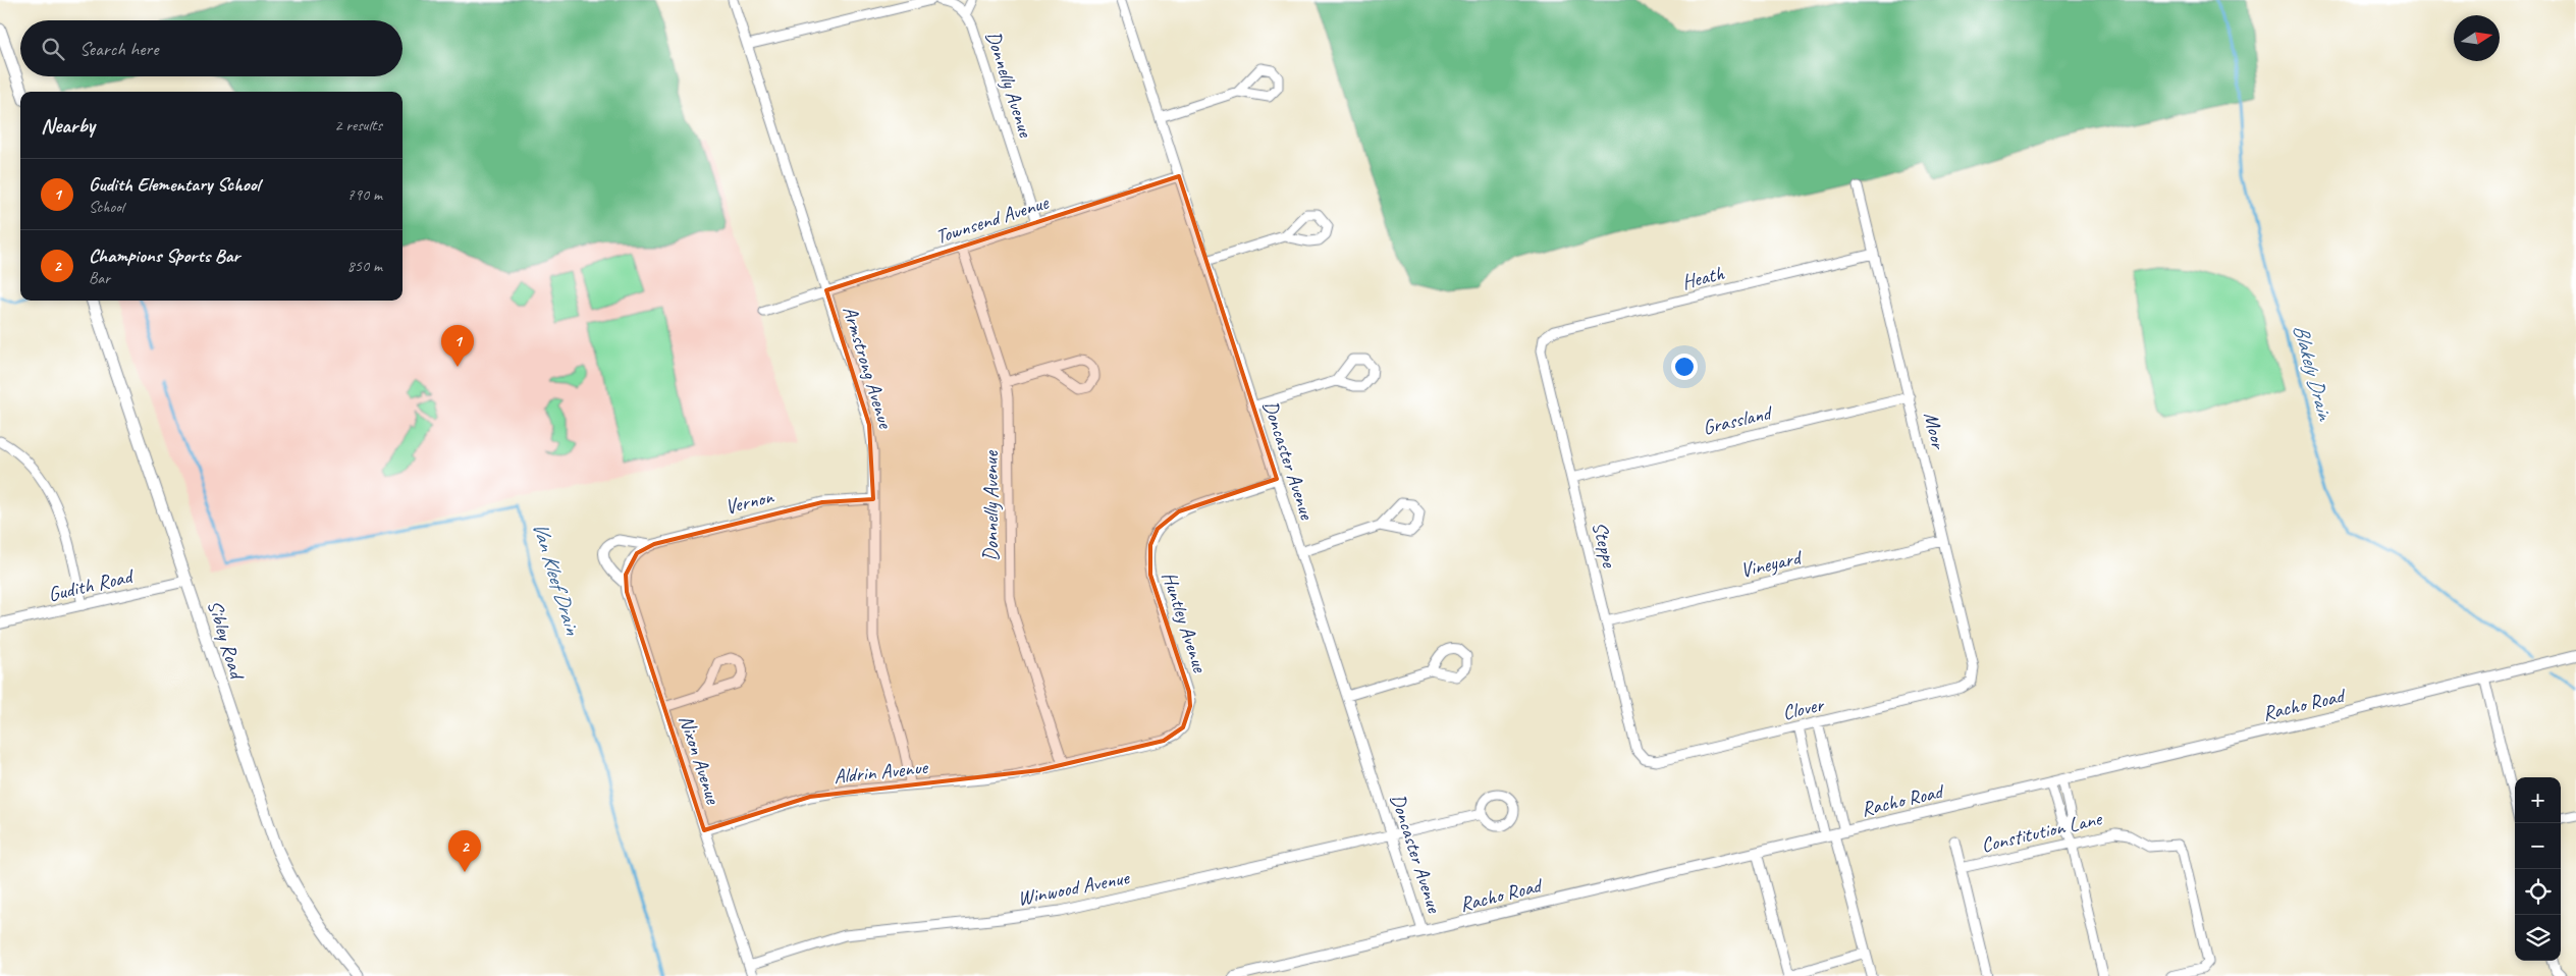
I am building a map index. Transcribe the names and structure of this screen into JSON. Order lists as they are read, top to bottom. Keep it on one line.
{"streets":{"main road":["Sibley Road"],"street":["Donnelly Avenue","Townsend Avenue","Heath","Armstrong Avenue","Grassland","Moor","Doncaster Avenue","Vernon","Steppe","Vineyard","Gudith Road","Huntley Avenue","Racho Road","Clover","Nixon Avenue","Aldrin Avenue","Constitution Lane","Winwood Avenue"]},"crossings":[["Donnelly Avenue","Townsend Avenue"],["Donnelly Avenue","Huntley Avenue"],["Donnelly Avenue","Aldrin Avenue"],["Townsend Avenue","Armstrong Avenue"],["Townsend Avenue","Doncaster Avenue"],["Heath","Moor"],["Heath","Steppe"],["Armstrong Avenue","Vernon"],["Armstrong Avenue","Aldrin Avenue"],["Grassland","Moor"],["Grassland","Steppe"],["Moor","Vineyard"],["Moor","Clover"],["Doncaster Avenue","Huntley Avenue"],["Doncaster Avenue","Racho Road"],["Doncaster Avenue","Winwood Avenue"],["Vernon","Nixon Avenue"],["Steppe","Vineyard"],["Steppe","Clover"],["Gudith Road","Sibley Road"],["Huntley Avenue","Aldrin Avenue"],["Nixon Avenue","Aldrin Avenue"],["Nixon Avenue","Winwood Avenue"]],"water":["Blakely Drain","Van Kleef Drain"],"north":"right","page":{"search":"Search here","heading":["Nearby","2 results"],"list":[{"mark":"1","name":"Gudith Elementary School","note":"School","value":"790 m"},{"mark":"2","name":"Champions Sports Bar","note":"Bar","value":"850 m"}],"pins":["1","2"],"map_buttons":["+","−"]}}
